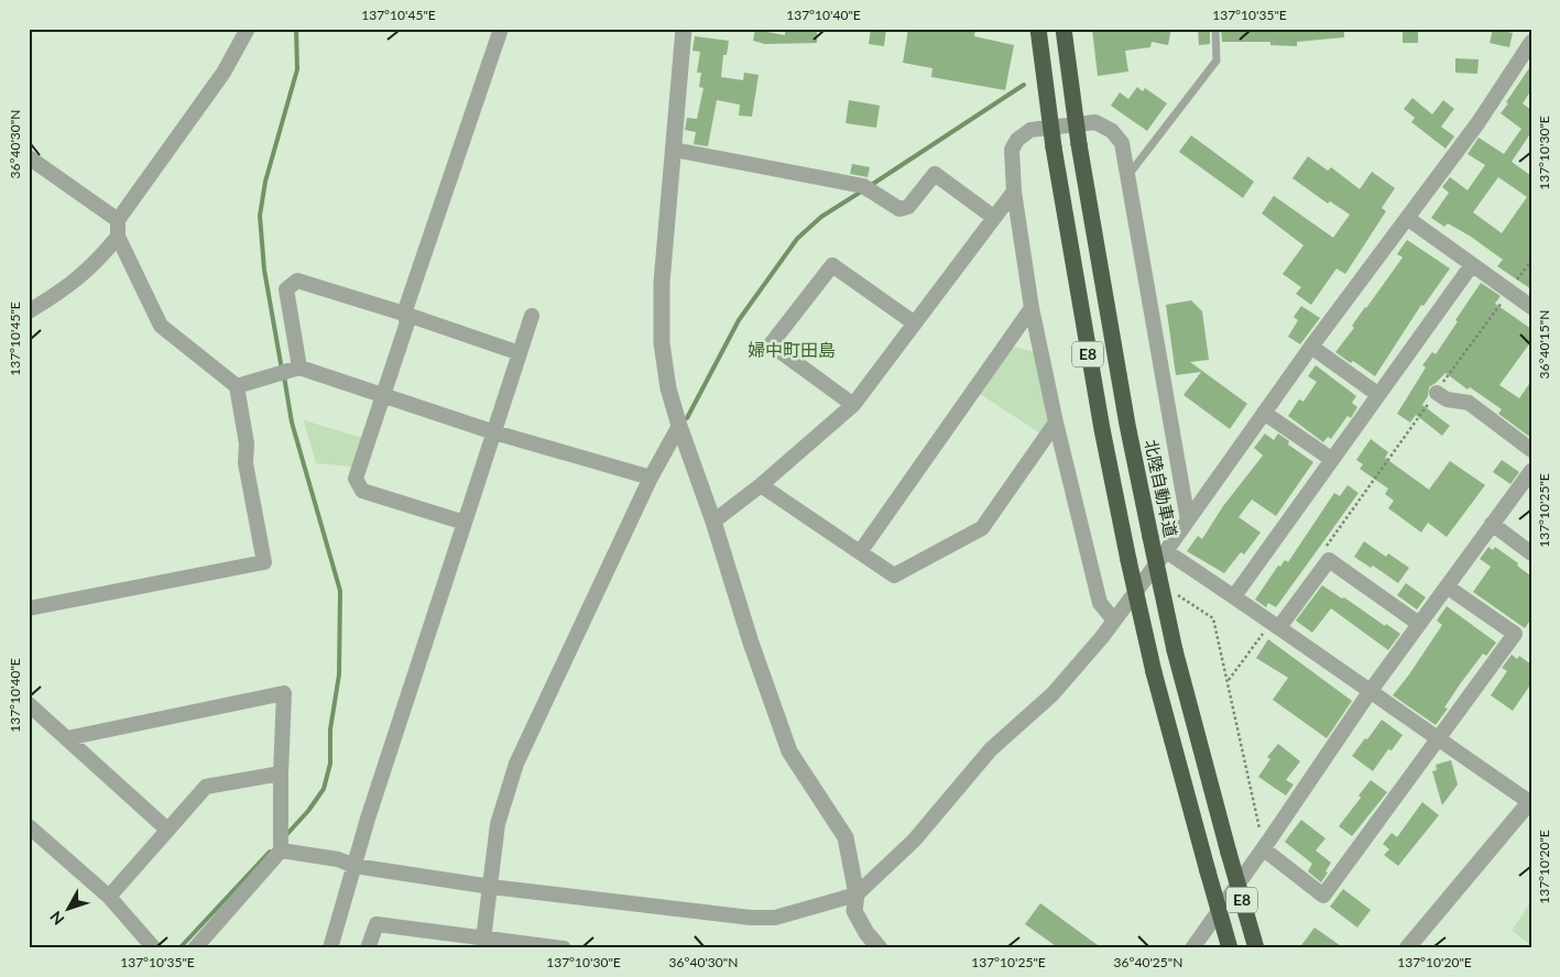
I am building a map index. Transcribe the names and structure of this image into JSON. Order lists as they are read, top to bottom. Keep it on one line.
{"streets":{"highway":["E8","北陸自動車道"]},"districts":["婦中町田島"],"north":"bottom left","coordinates":["137°10'45\"E","137°10'40\"E","137°10'35\"E","36°40'30\"N","137°10'30\"E","36°40'15\"N","137°10'25\"E","137°10'20\"E","36°40'25\"N"]}
